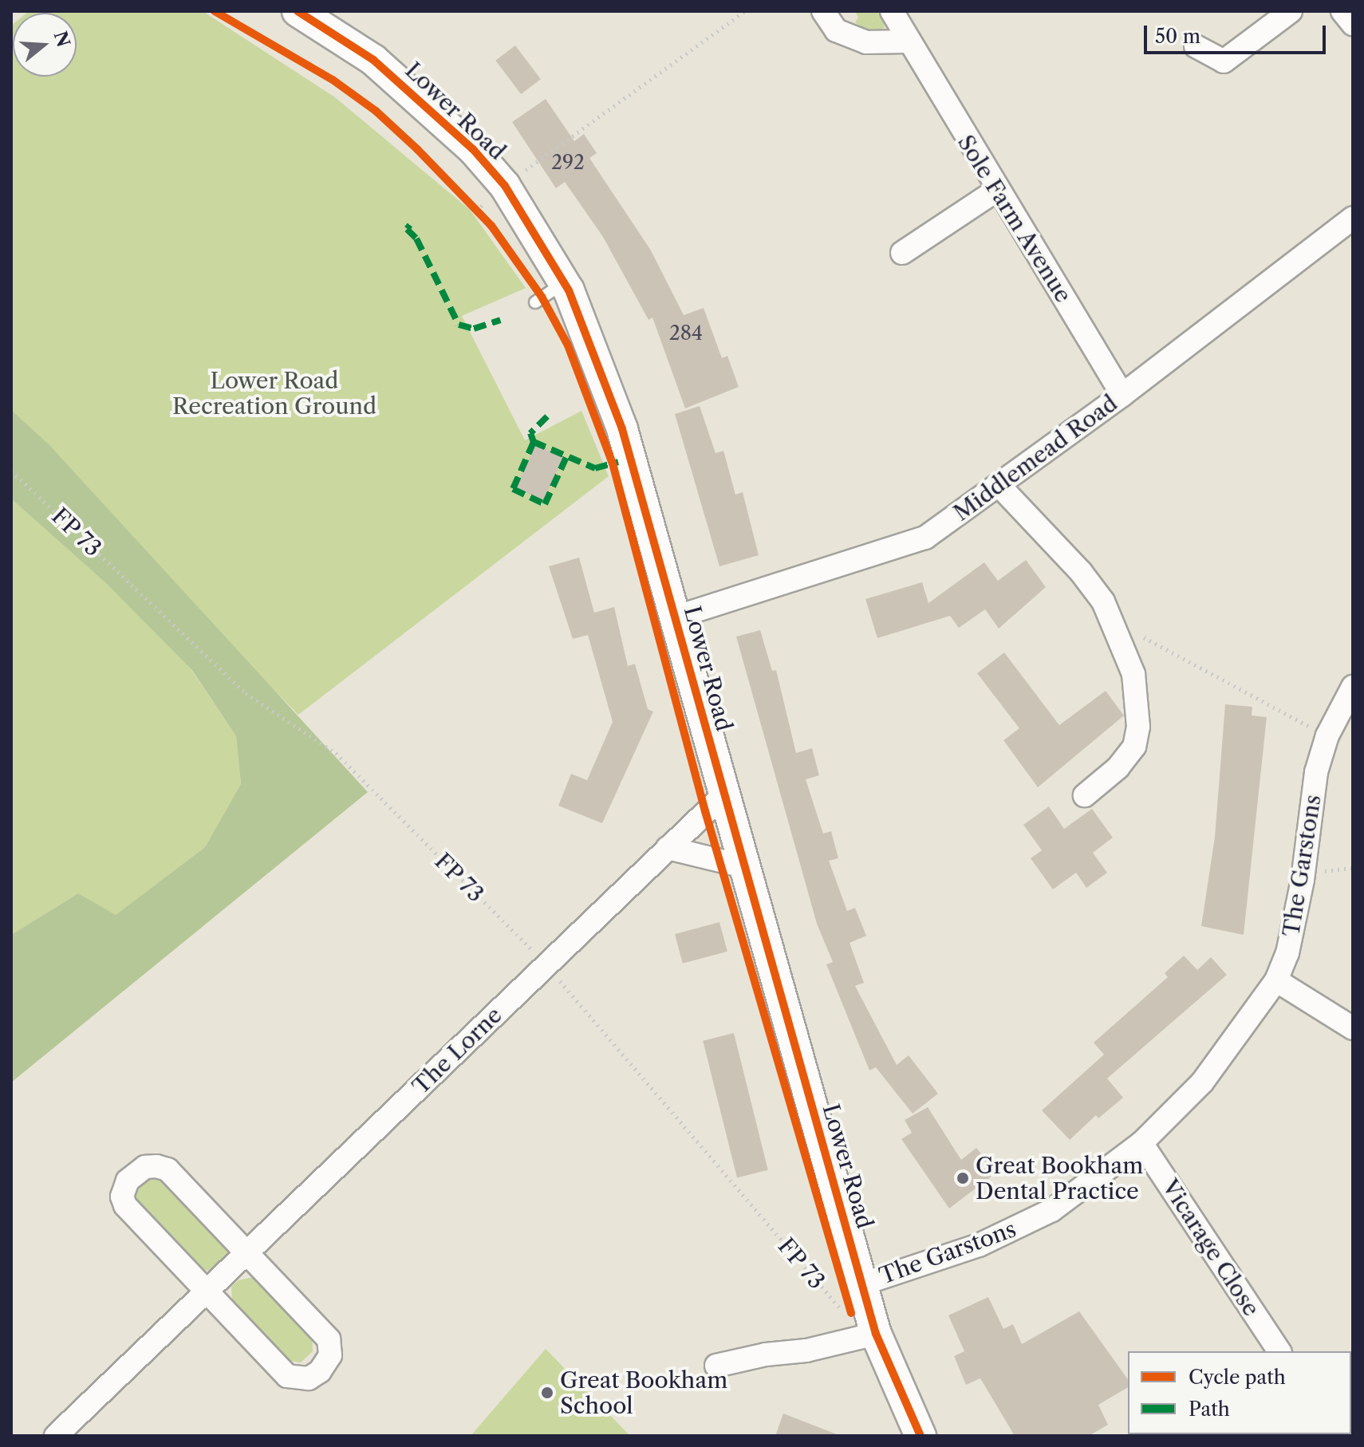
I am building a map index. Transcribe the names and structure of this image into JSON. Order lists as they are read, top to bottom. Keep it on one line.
{"streets":{"street":["Lower Road","Sole Farm Avenue","Middlemead Road","The Garstons","The Lorne","Vicarage Close"],"cycle path":["FP 73"]},"crossings":[["Lower Road","Middlemead Road"],["Lower Road","FP 73"],["Lower Road","The Garstons"],["Lower Road","The Lorne"],["Sole Farm Avenue","Middlemead Road"],["FP 73","The Garstons"],["FP 73","The Lorne"],["The Garstons","Vicarage Close"]],"parks":["Lower Road Recreation Ground"],"places":["Great Bookham Dental Practice","Great Bookham School"],"house_numbers":["292","284"],"legend":["Cycle path","Path"],"scale_bar":"50 m","north":"right"}
